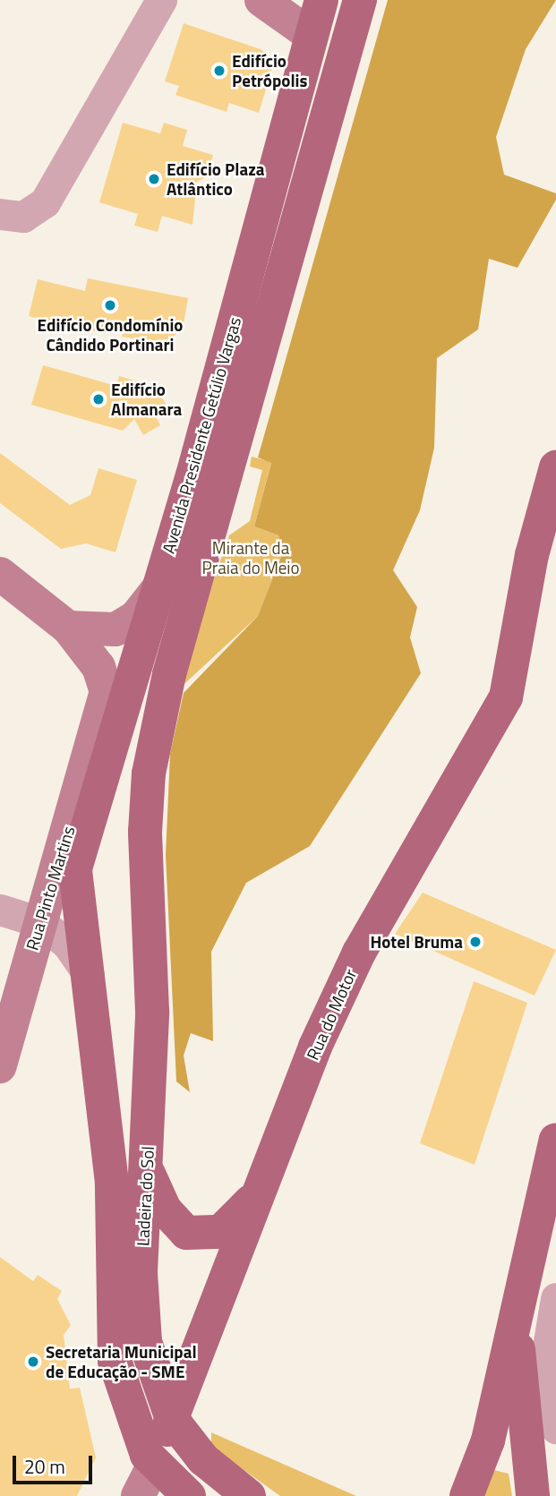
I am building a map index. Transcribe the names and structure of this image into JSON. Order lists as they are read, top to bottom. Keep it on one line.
{"streets":{"main road":["Avenida Presidente Getúlio Vargas","Rua Pinto Martins","Rua do Motor","Ladeira do Sol"]},"crossings":[["Avenida Presidente Getúlio Vargas","Ladeira do Sol"],["Rua do Motor","Ladeira do Sol"]],"parks":["Mirante da Praia do Meio"],"places":["Edifício Petrópolis","Edifício Plaza Atlântico","Edifício Condomínio Cândido Portinari","Edifício Almanara","Hotel Bruma","Secretaria Municipal de Educação - SME"],"scale_bar":"20 m"}
